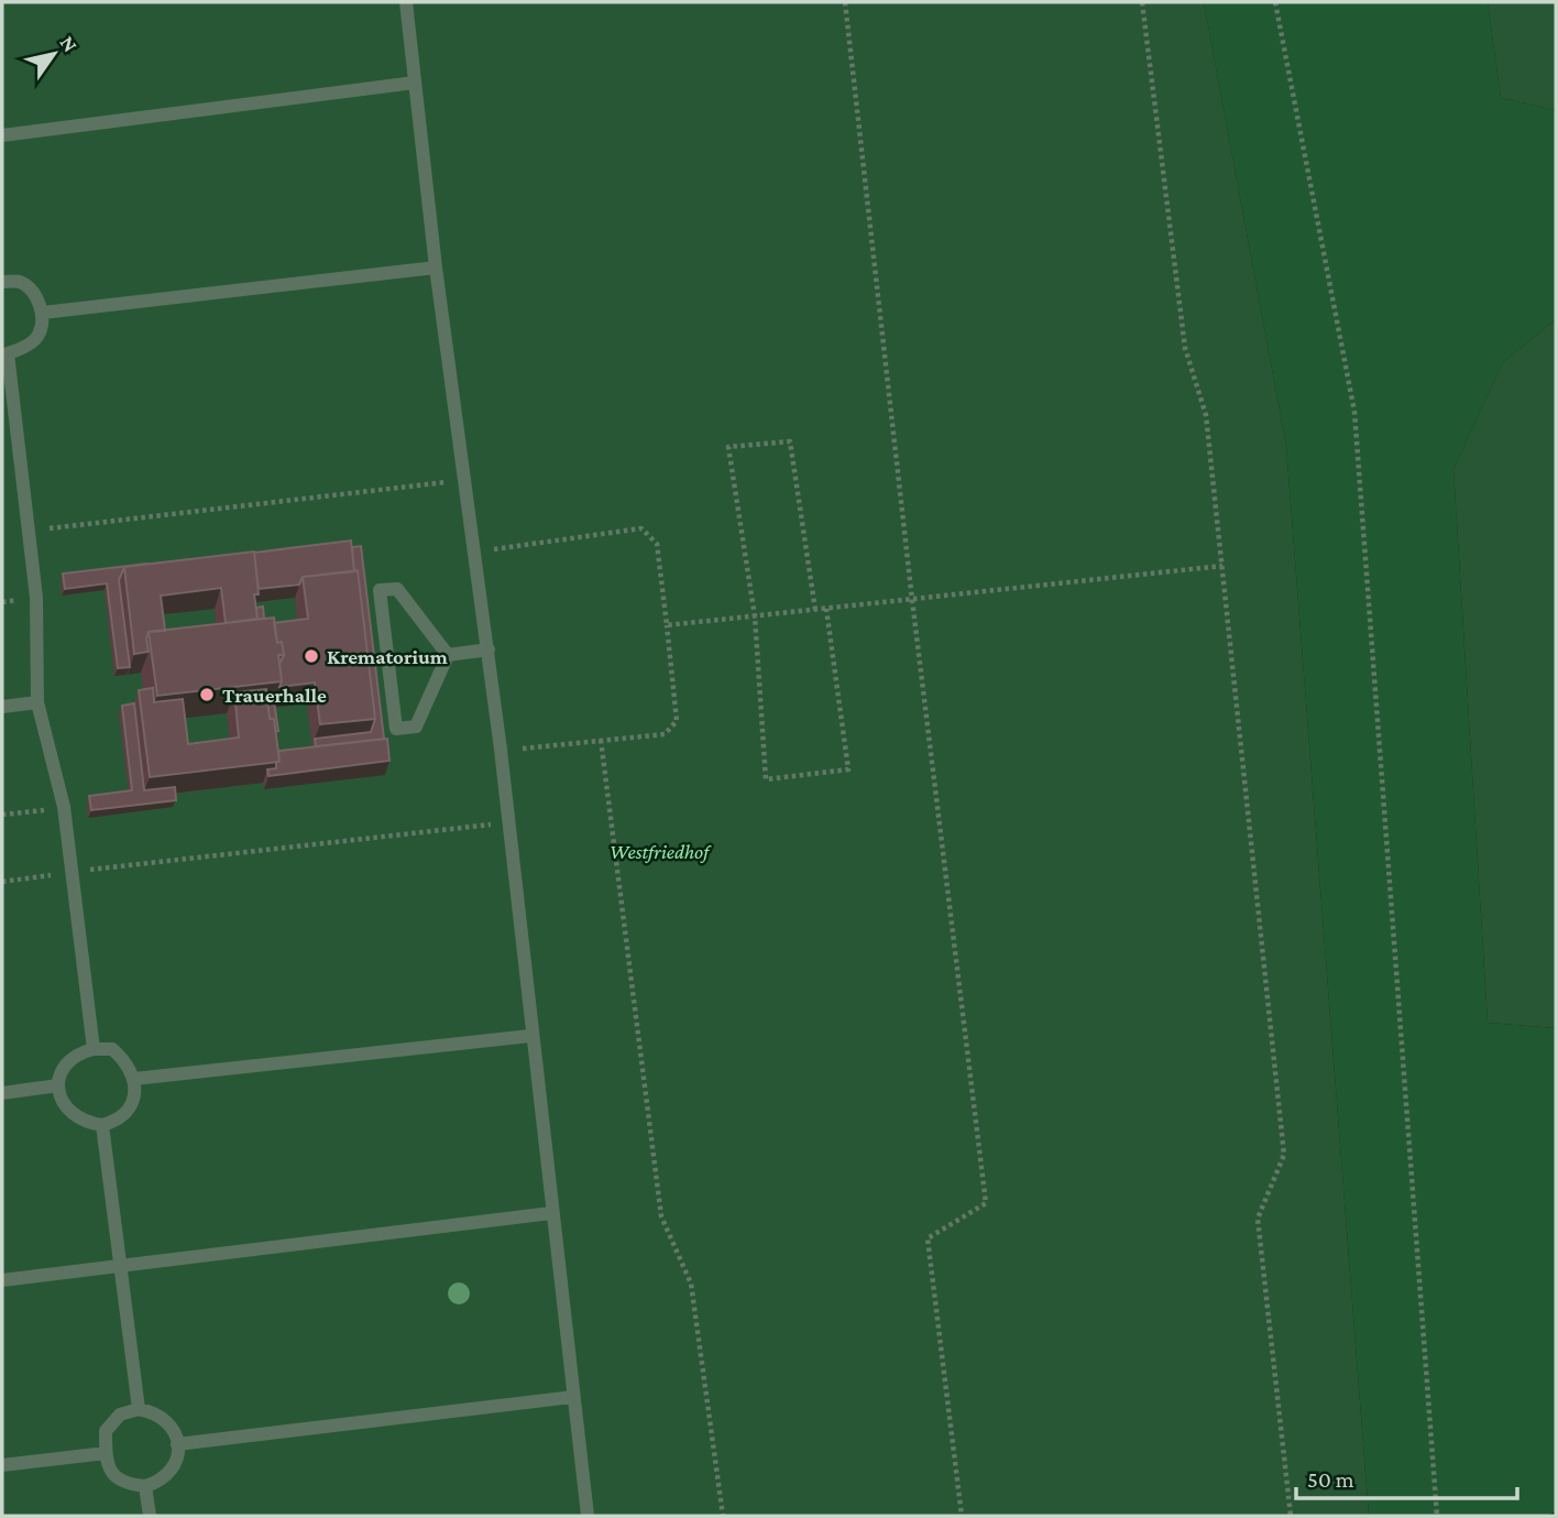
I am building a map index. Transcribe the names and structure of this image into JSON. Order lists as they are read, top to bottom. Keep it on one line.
{"parks":["Westfriedhof"],"places":["Krematorium","Trauerhalle"],"scale_bar":"50 m","north":"top right"}
